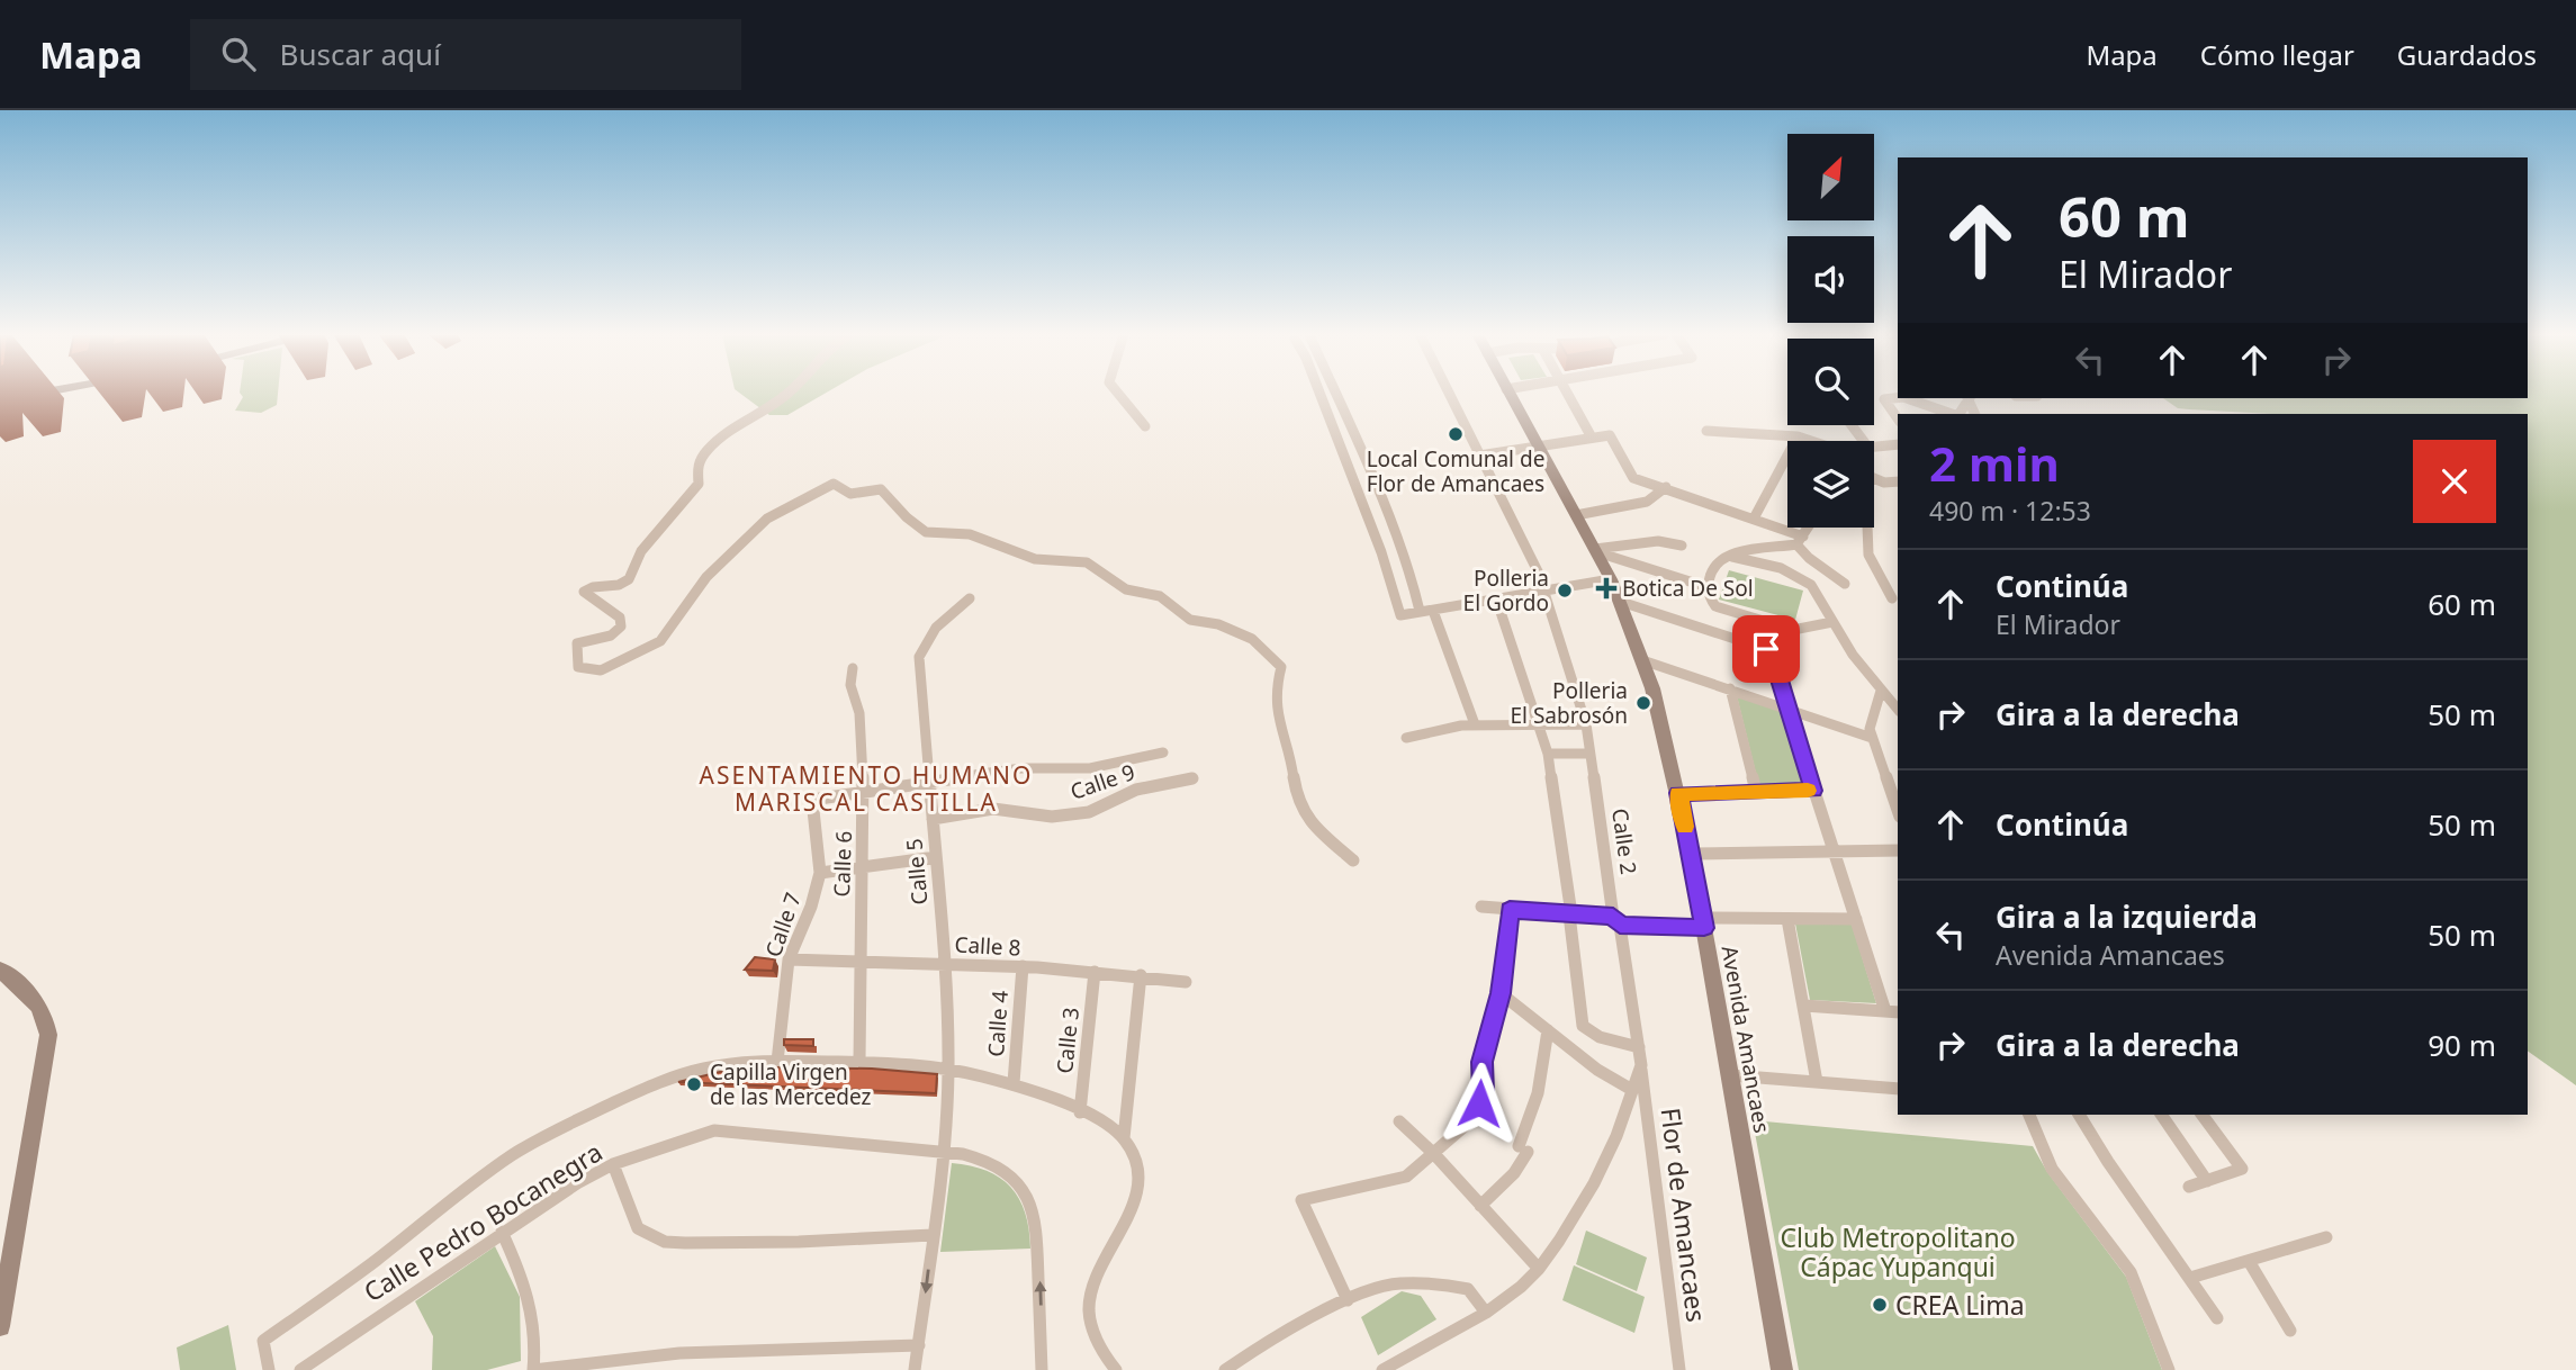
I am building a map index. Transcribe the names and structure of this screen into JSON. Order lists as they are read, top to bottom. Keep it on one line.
{"streets":{"street":["Calle 9","Calle 2","Calle 6","Calle 5","Calle 7","Calle 8","Calle 4","Avenida Amancaes","Calle 3","Flor de Amancaes","Calle Pedro Bocanegra"]},"crossings":[["Calle 9","Calle 5"],["Calle 2","Flor de Amancaes"],["Calle 6","Calle 7"],["Calle 6","Calle 8"],["Calle 5","Calle 8"],["Calle 5","Calle Pedro Bocanegra"],["Calle 7","Calle 8"],["Calle 8","Calle 4"],["Calle 8","Calle 3"]],"districts":["ASENTAMIENTO HUMANO MARISCAL CASTILLA"],"parks":["Club Metropolitano Cápac Yupanqui"],"places":{"other":["Local Comunal de Flor de Amancaes","Polleria El Gordo","Polleria El Sabrosón","Capilla Virgen de las Mercedez","CREA Lima"],"health":["Botica De Sol"]},"north":"top right","page":{"header":"Mapa","search":"Buscar aquí","nav":["Mapa","Cómo llegar","Guardados"],"turn":["60 m","El Mirador"],"heading":["2 min","490 m · 12:53"],"list":[{"name":"Continúa","note":"El Mirador","value":"60 m"},{"name":"Gira a la derecha","value":"50 m"},{"name":"Continúa","value":"50 m"},{"name":"Gira a la izquierda","note":"Avenida Amancaes","value":"50 m"},{"name":"Gira a la derecha","value":"90 m"}]}}
